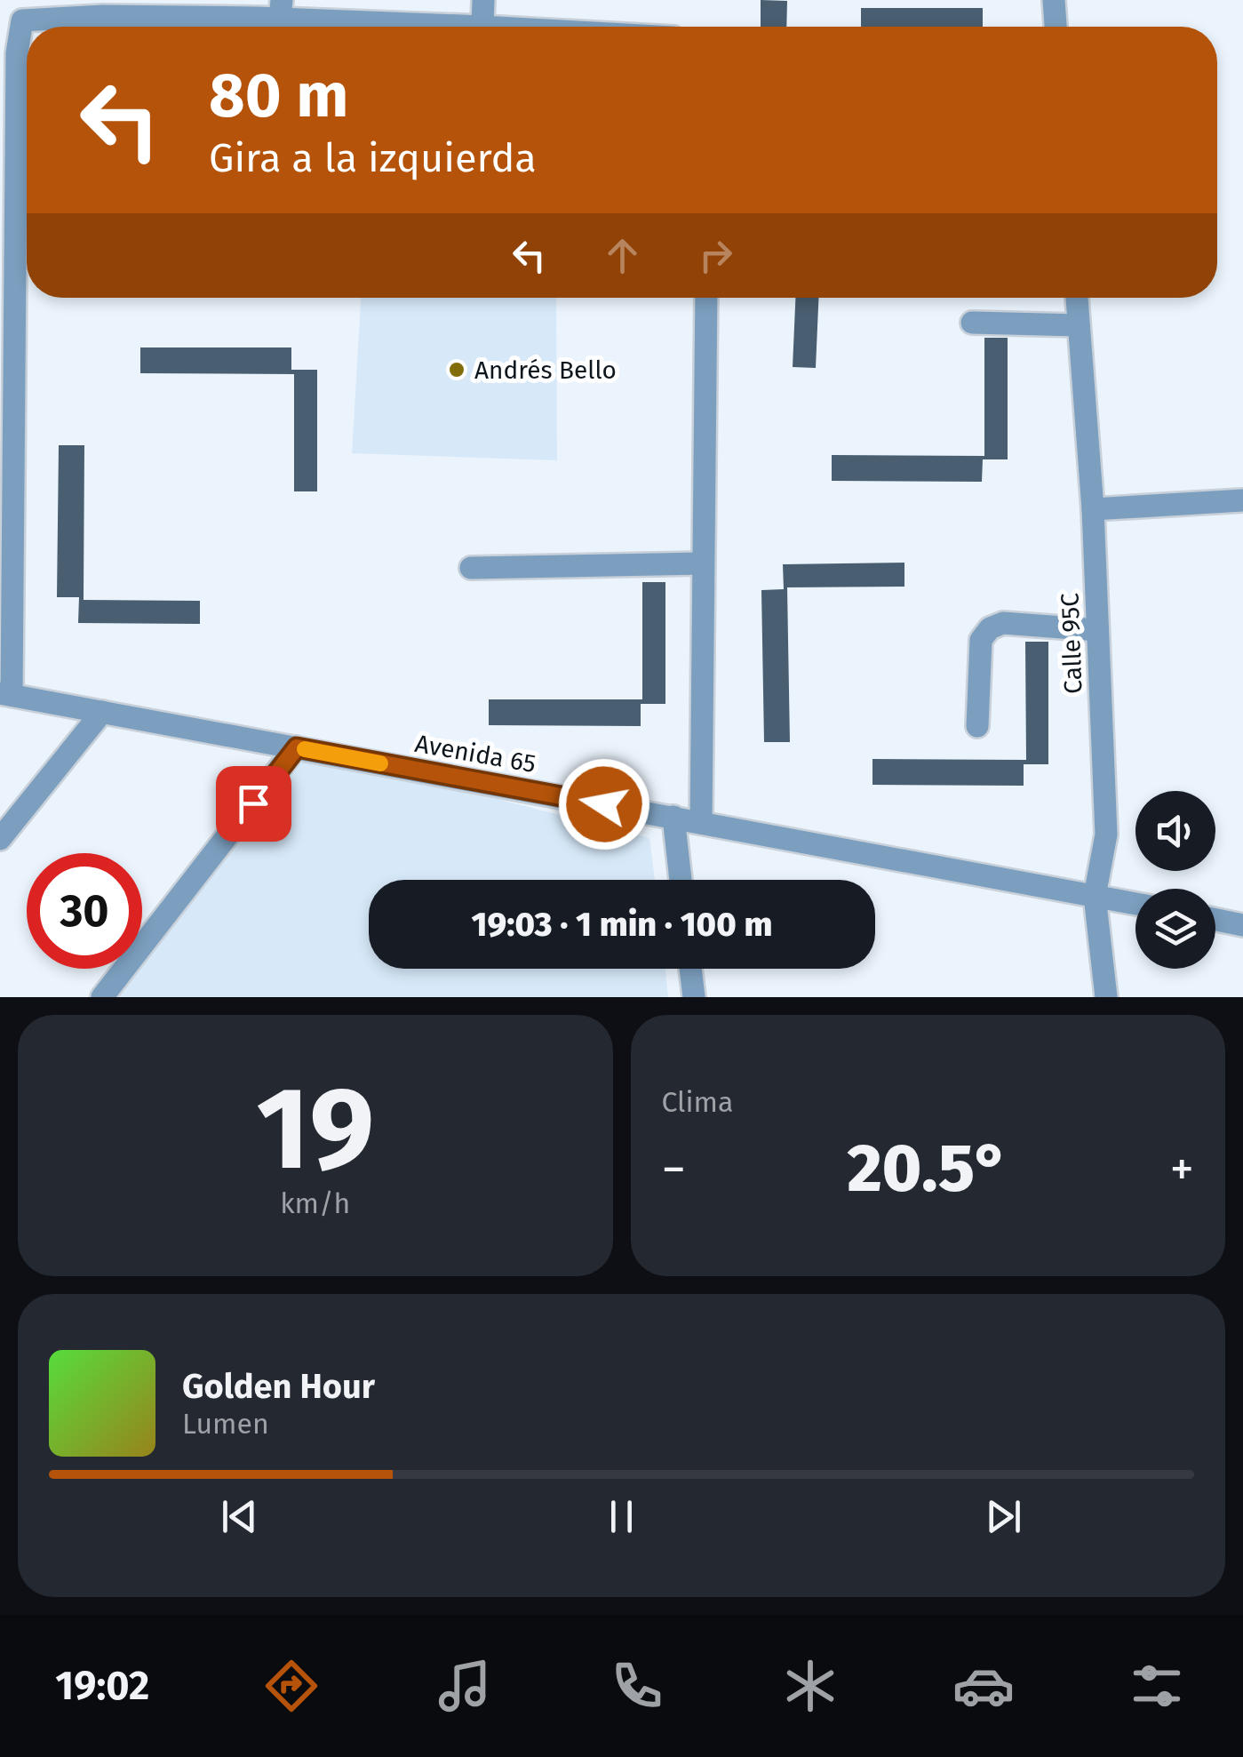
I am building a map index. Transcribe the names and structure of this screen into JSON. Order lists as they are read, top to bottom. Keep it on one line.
{"streets":{"street":["Calle 95C","Avenida 65"]},"crossings":[["Calle 95C","Avenida 65"]],"places":["Andrés Bello"],"page":{"turn":["80 m","Gira a la izquierda"],"limit":"30","trip":"19:03 · 1 min · 100 m","tile":[["19","km/h"],"Clima"],"heat":["−","20.5°","+"],"song":["Golden Hour","Lumen"],"tabs":"19:02"}}
